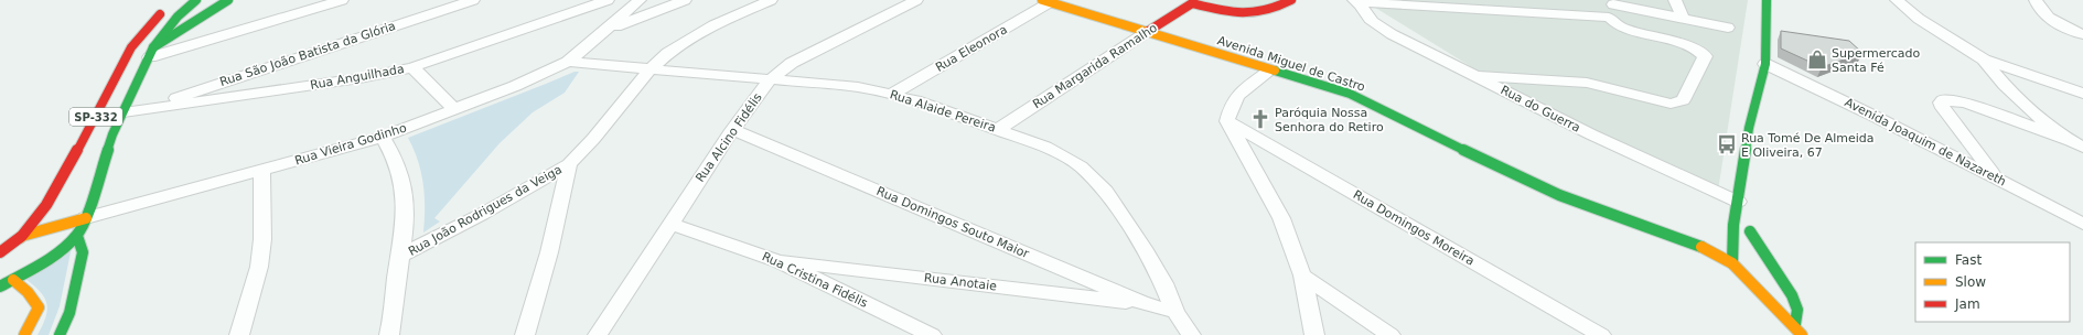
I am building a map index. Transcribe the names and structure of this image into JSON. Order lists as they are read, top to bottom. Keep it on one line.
{"streets":{"street":["Rua Eleonora","Rua São João Batista da Glória","Avenida Miguel de Castro","Rua Margarida Ramalho","Rua Anguilhada","Rua do Guerra","Rua Alaide Pereira","SP-332","Rua Alcino Fidélis","Avenida Joaquim de Nazareth","Rua Vieira Godinho","Rua João Rodrigues da Veiga","Rua Domingos Souto Maior","Rua Domingos Moreira","Rua Cristina Fidélis","Rua Anotaie"]},"crossings":[["Rua Eleonora","Avenida Miguel de Castro"],["Rua Eleonora","Rua Alaide Pereira"],["Rua São João Batista da Glória","Rua Anguilhada"],["Avenida Miguel de Castro","Rua Margarida Ramalho"],["Rua Margarida Ramalho","Rua Alaide Pereira"],["Rua Anguilhada","SP-332"],["Rua Alaide Pereira","Rua Alcino Fidélis"],["Rua Alaide Pereira","Rua Vieira Godinho"],["Rua Alaide Pereira","Rua João Rodrigues da Veiga"],["Rua Alaide Pereira","Rua Domingos Souto Maior"],["SP-332","Rua Vieira Godinho"],["Rua Alcino Fidélis","Rua Domingos Souto Maior"],["Rua Alcino Fidélis","Rua Cristina Fidélis"],["Rua Domingos Souto Maior","Rua Anotaie"],["Rua Cristina Fidélis","Rua Anotaie"]],"places":{"shop":["Supermercado Santa Fé"],"church":["Paróquia Nossa Senhora do Retiro"],"bus stop":["Rua Tomé De Almeida E Oliveira, 67"]},"legend":["Fast","Slow","Jam"]}
